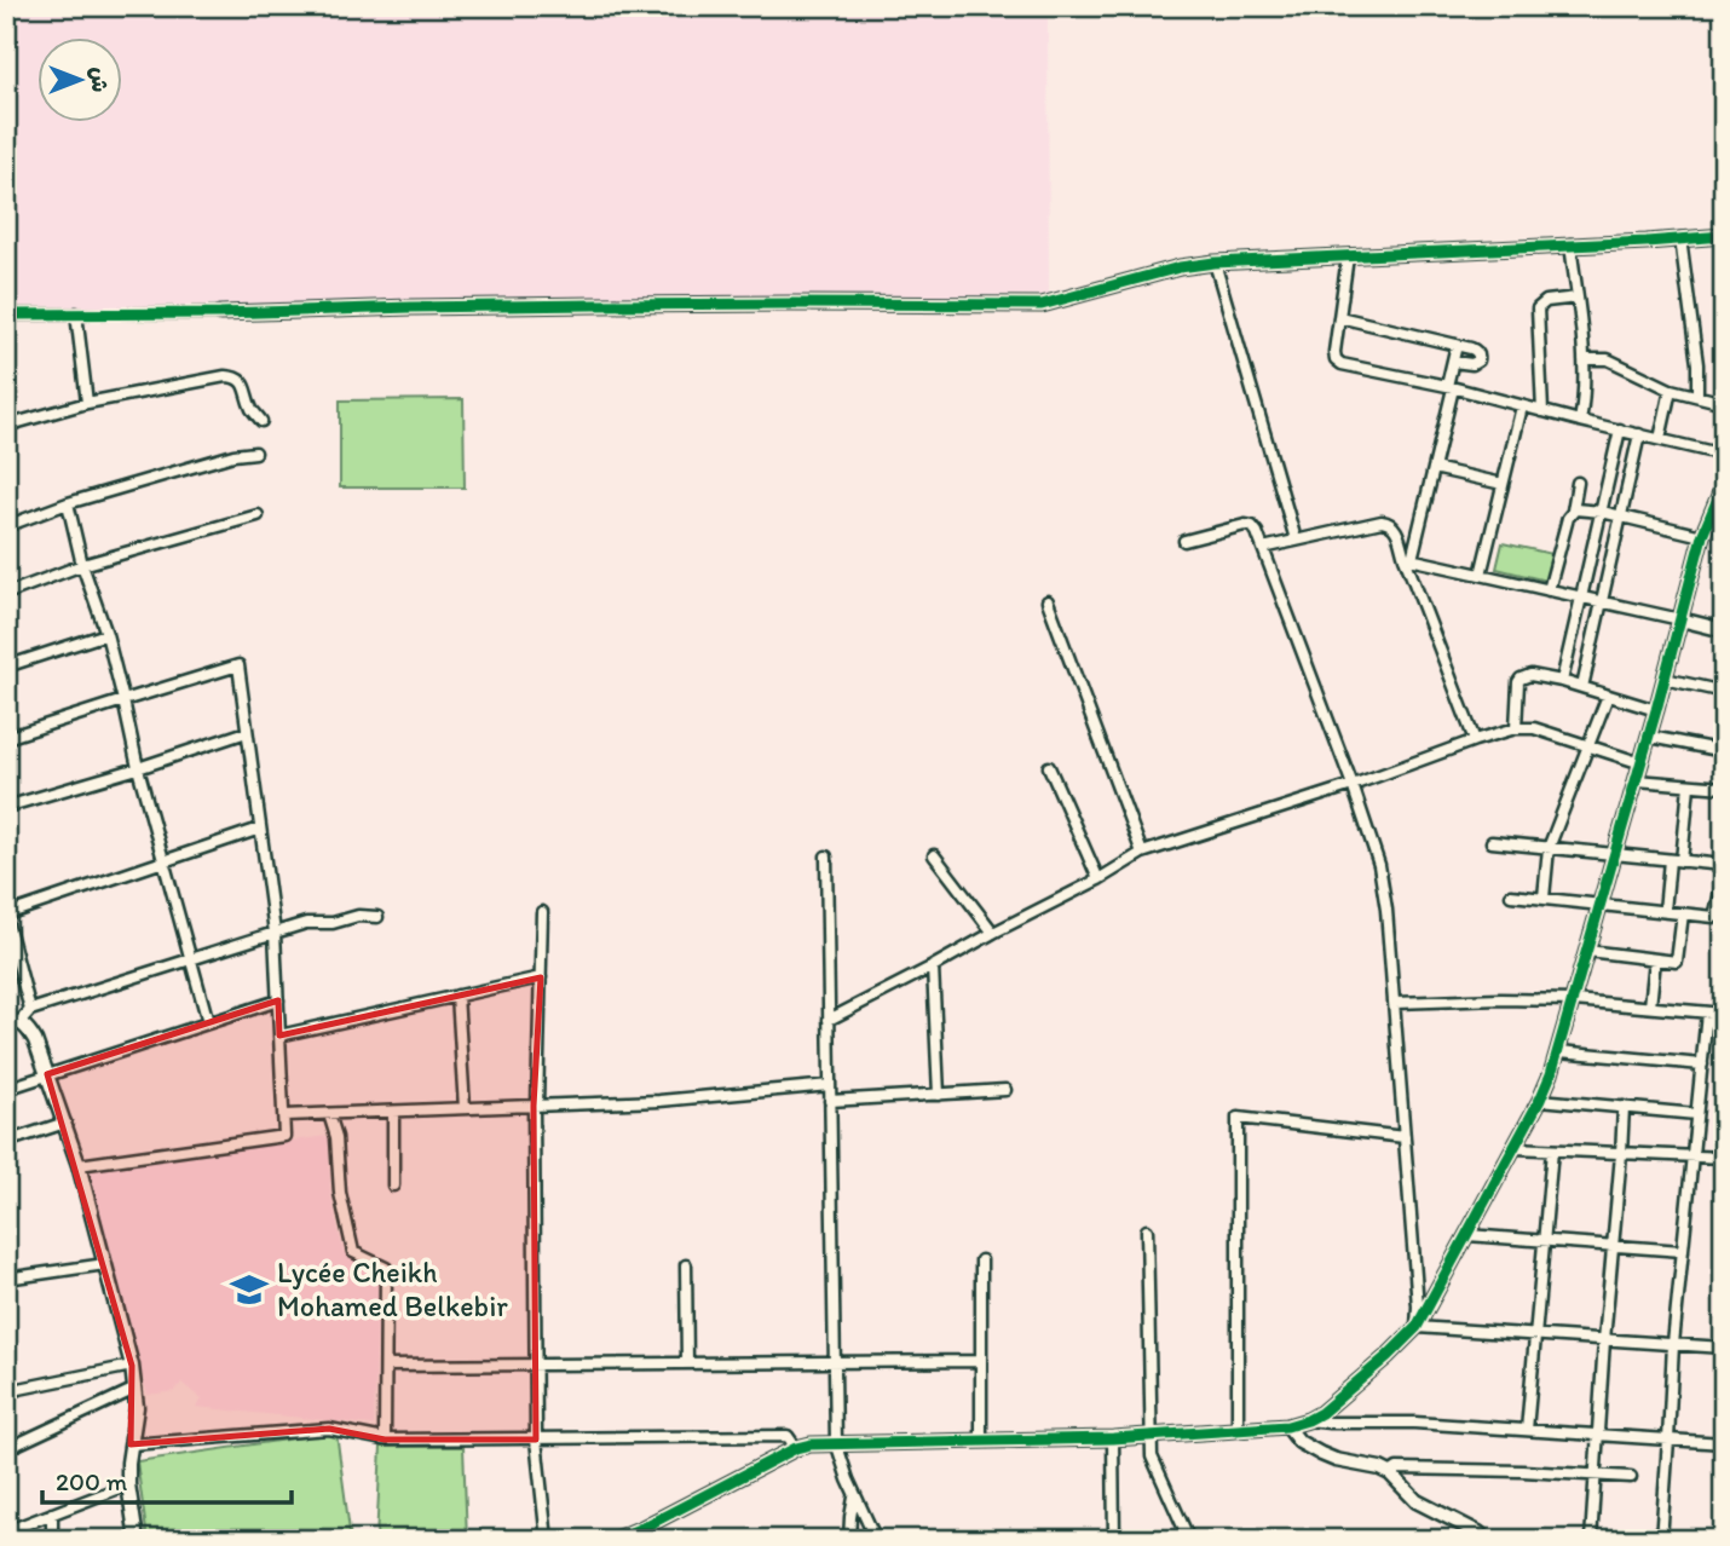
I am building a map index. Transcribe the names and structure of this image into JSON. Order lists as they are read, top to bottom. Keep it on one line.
{"places":{"school or university":["Lycée Cheikh Mohamed Belkebir"]},"scale_bar":"200 m","north":"right"}
